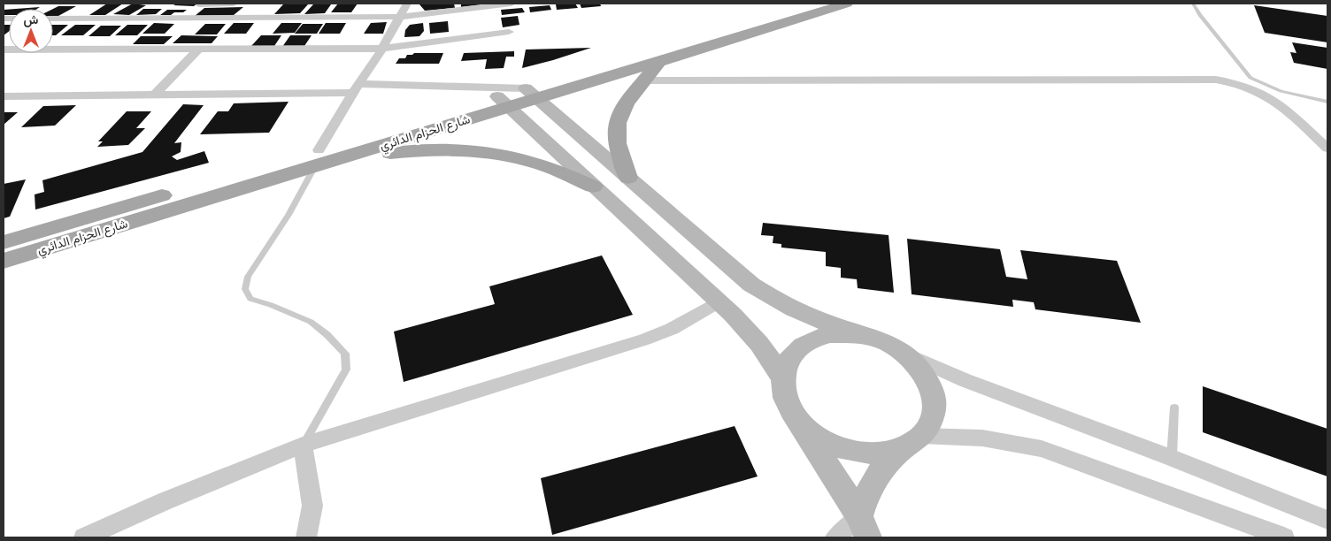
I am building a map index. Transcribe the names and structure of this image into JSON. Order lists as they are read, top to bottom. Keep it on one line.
{"streets":{"main road":["شارع الحزام الدائري"]},"north":"top"}
